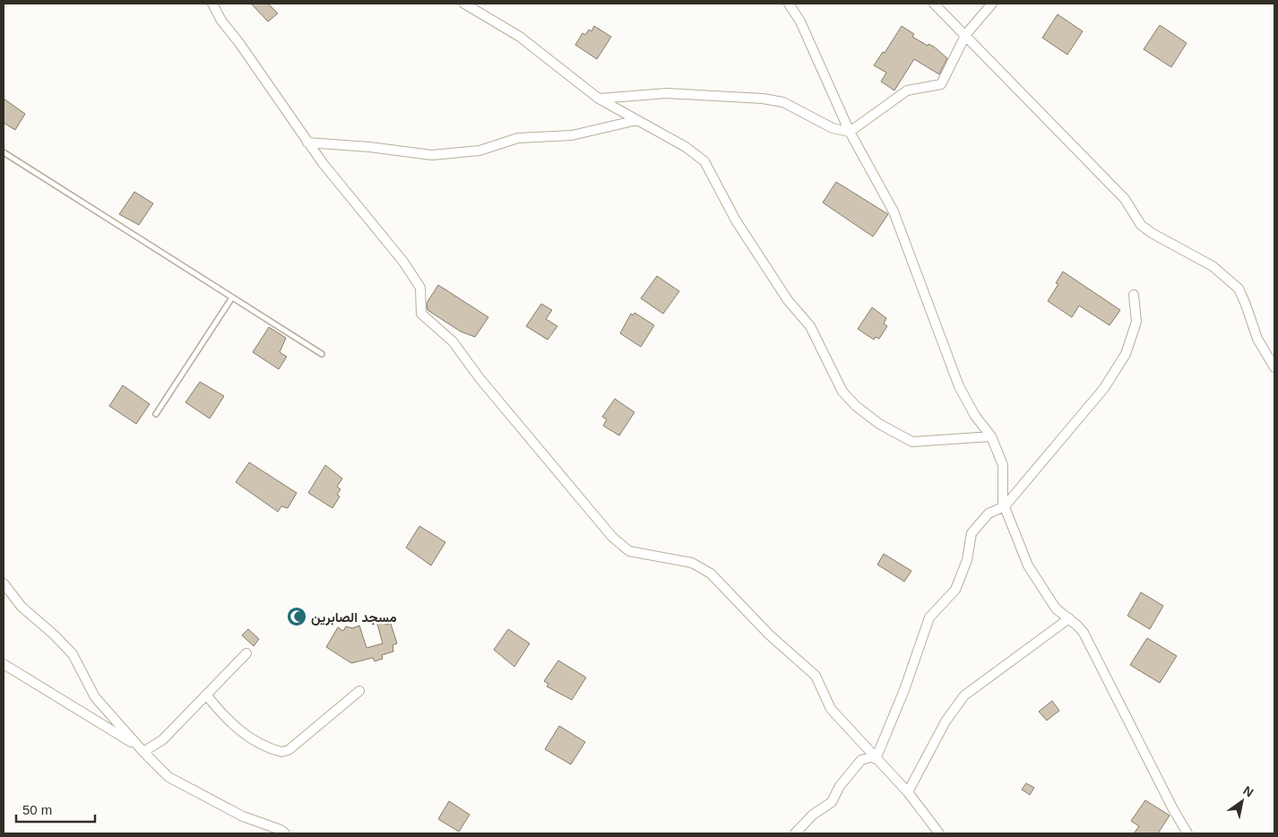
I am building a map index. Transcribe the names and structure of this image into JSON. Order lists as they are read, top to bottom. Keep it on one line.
{"places":{"mosque":["مسجد الصابرين"]},"scale_bar":"50 m","north":"top right"}
